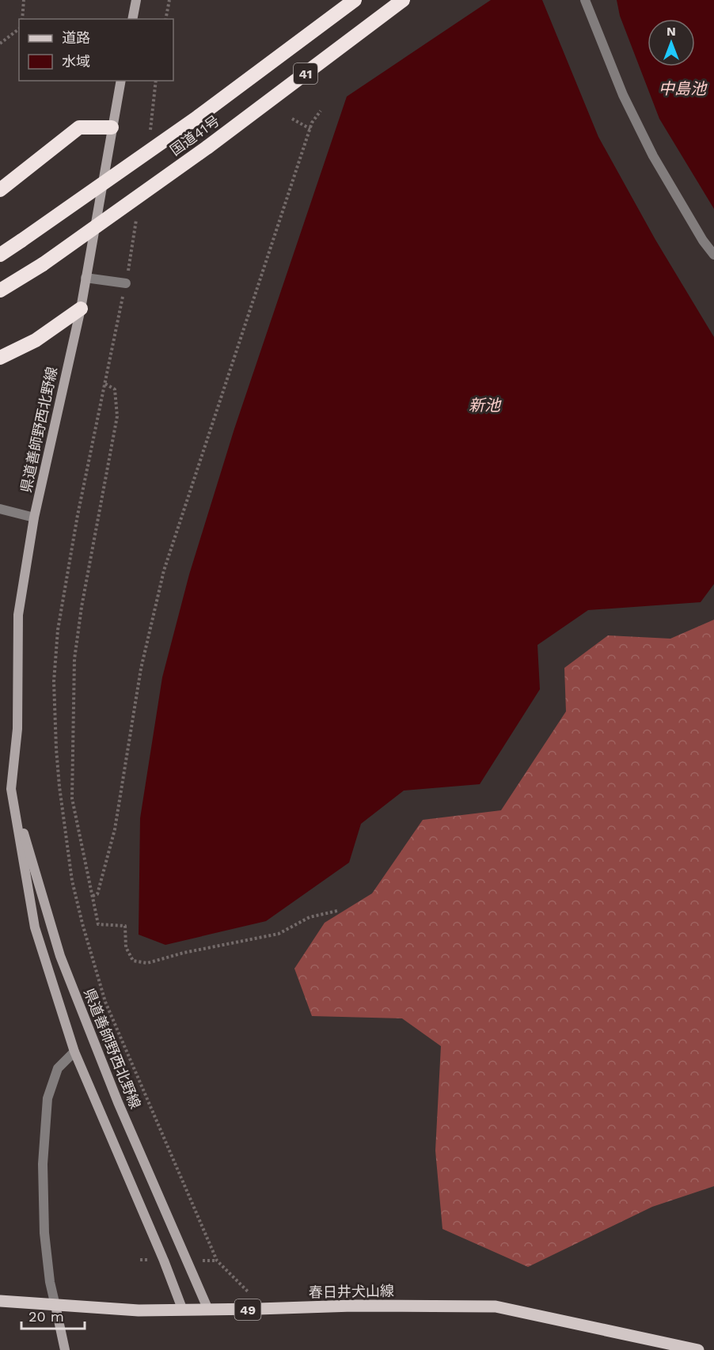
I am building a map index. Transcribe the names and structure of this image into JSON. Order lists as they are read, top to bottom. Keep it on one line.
{"streets":{"highway":["41","国道41号"],"main road":["県道善師野西北野線","春日井犬山線","49"]},"crossings":[["県道善師野西北野線","春日井犬山線"]],"water":["中島池","新池"],"legend":["道路","水域"],"scale_bar":"20 m","north":"top"}
